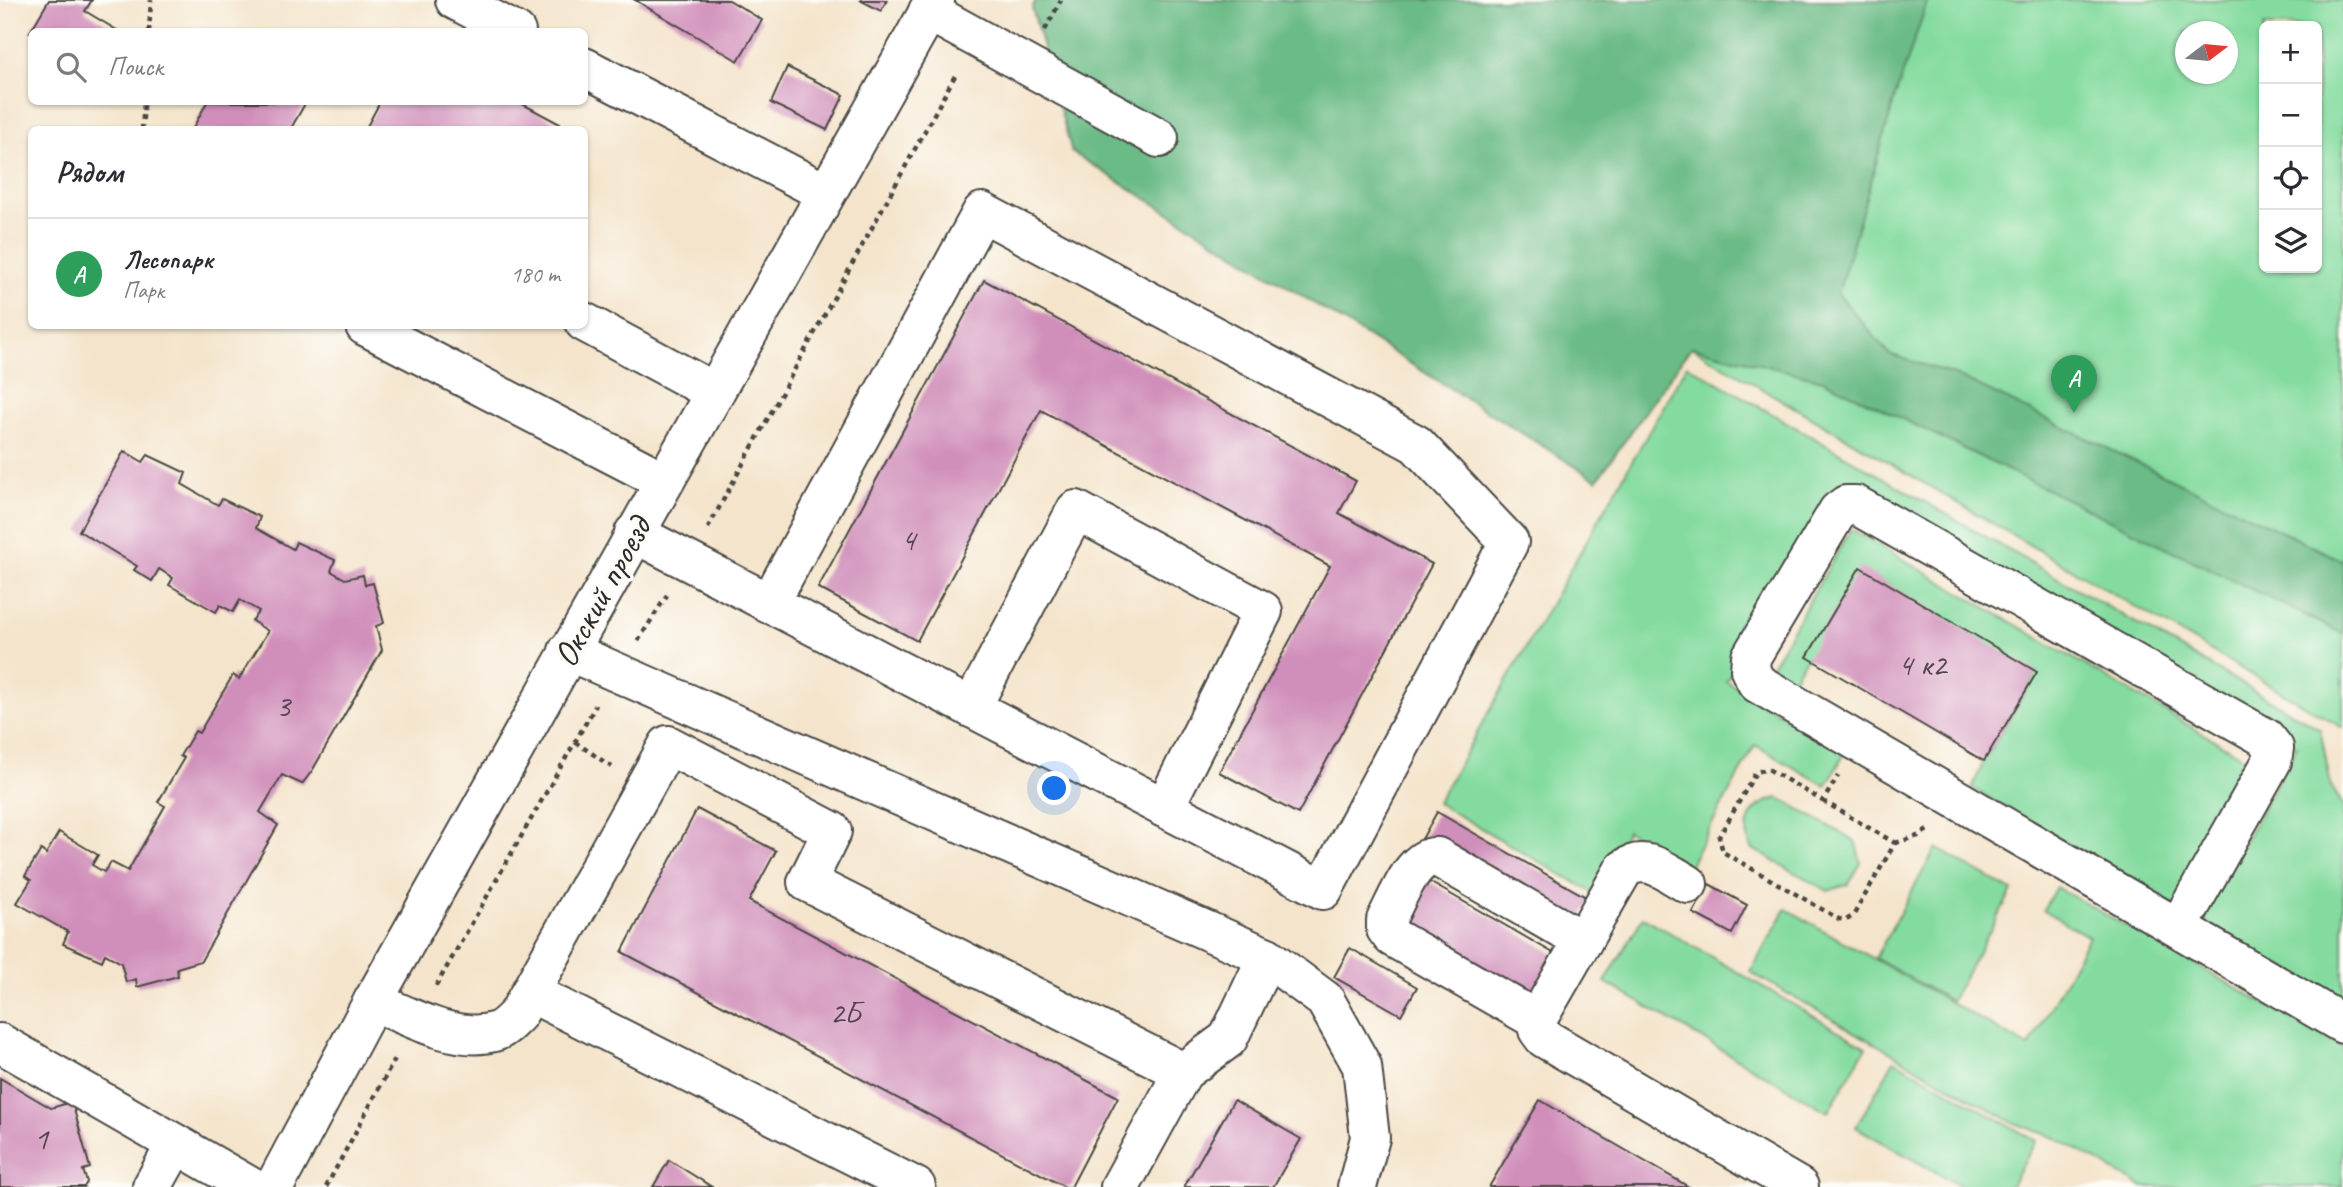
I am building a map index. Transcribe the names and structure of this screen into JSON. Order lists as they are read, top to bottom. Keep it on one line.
{"streets":{"street":["Окский проезд"]},"house_numbers":["4","4 к2","3","2Б","1"],"north":"right","page":{"map_buttons":["+","−"],"search":"Поиск","heading":"Рядом","list":[{"mark":"A","name":"Лесопарк","note":"Парк","value":"180 m"}],"pins":"A"}}
